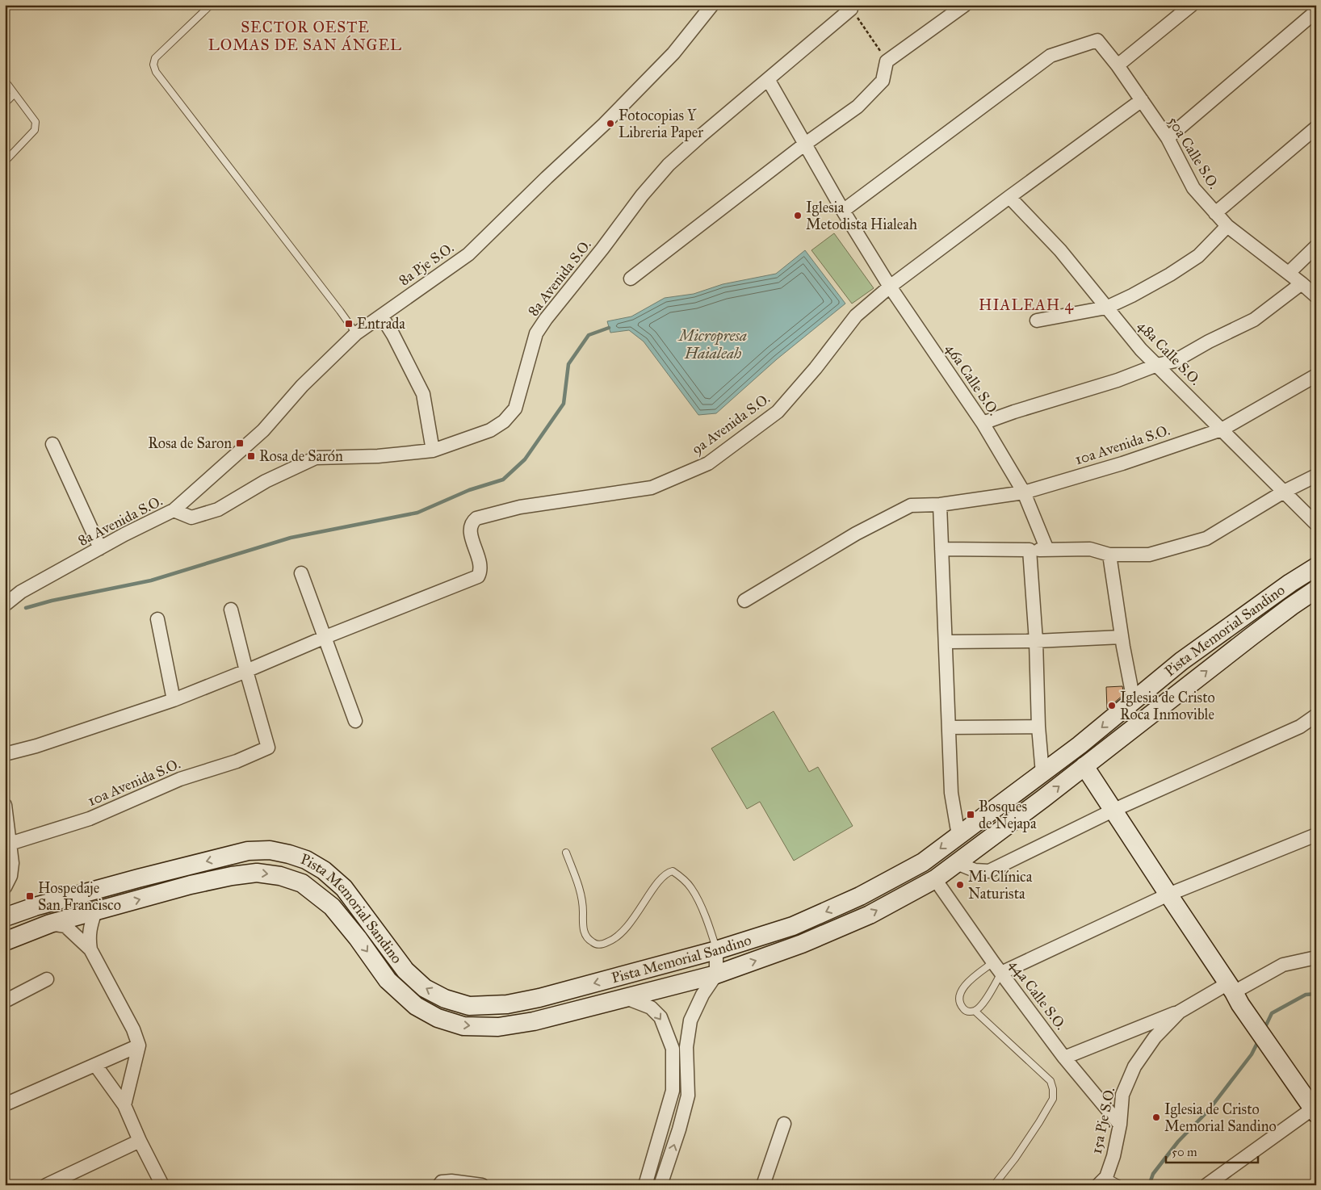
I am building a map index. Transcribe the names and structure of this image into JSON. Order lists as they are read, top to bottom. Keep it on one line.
{"streets":{"main road":["Pista Memorial Sandino"],"street":["50a Calle S.O.","8a Pje S.O.","8a Avenida S.O.","48a Calle S.O.","46a Calle S.O.","9a Avenida S.O.","10a Avenida S.O.","44a Calle S.O.","15a Pje S.O."]},"crossings":[["50a Calle S.O.","46a Calle S.O."],["50a Calle S.O.","9a Avenida S.O."],["8a Pje S.O.","8a Avenida S.O."],["8a Avenida S.O.","46a Calle S.O."],["48a Calle S.O.","9a Avenida S.O."],["48a Calle S.O.","10a Avenida S.O."],["46a Calle S.O.","9a Avenida S.O."],["46a Calle S.O.","10a Avenida S.O."],["Pista Memorial Sandino","44a Calle S.O."],["44a Calle S.O.","15a Pje S.O."]],"districts":["SECTOR OESTE LOMAS DE SAN ÁNGEL","HIALEAH 4"],"water":["Micropresa Haialeah"],"places":{"other":["Fotocopias Y Libreria Paper","Iglesia Metodista Hialeah","Iglesia de Cristo Roca Inmovible","Mi Clínica Naturista","Iglesia de Cristo Memorial Sandino"],"transit":["Entrada","Rosa de Saron","Rosa de Sarón","Bosques de Nejapa","Hospedaje San Francisco"]},"scale_bar":"50 m"}
